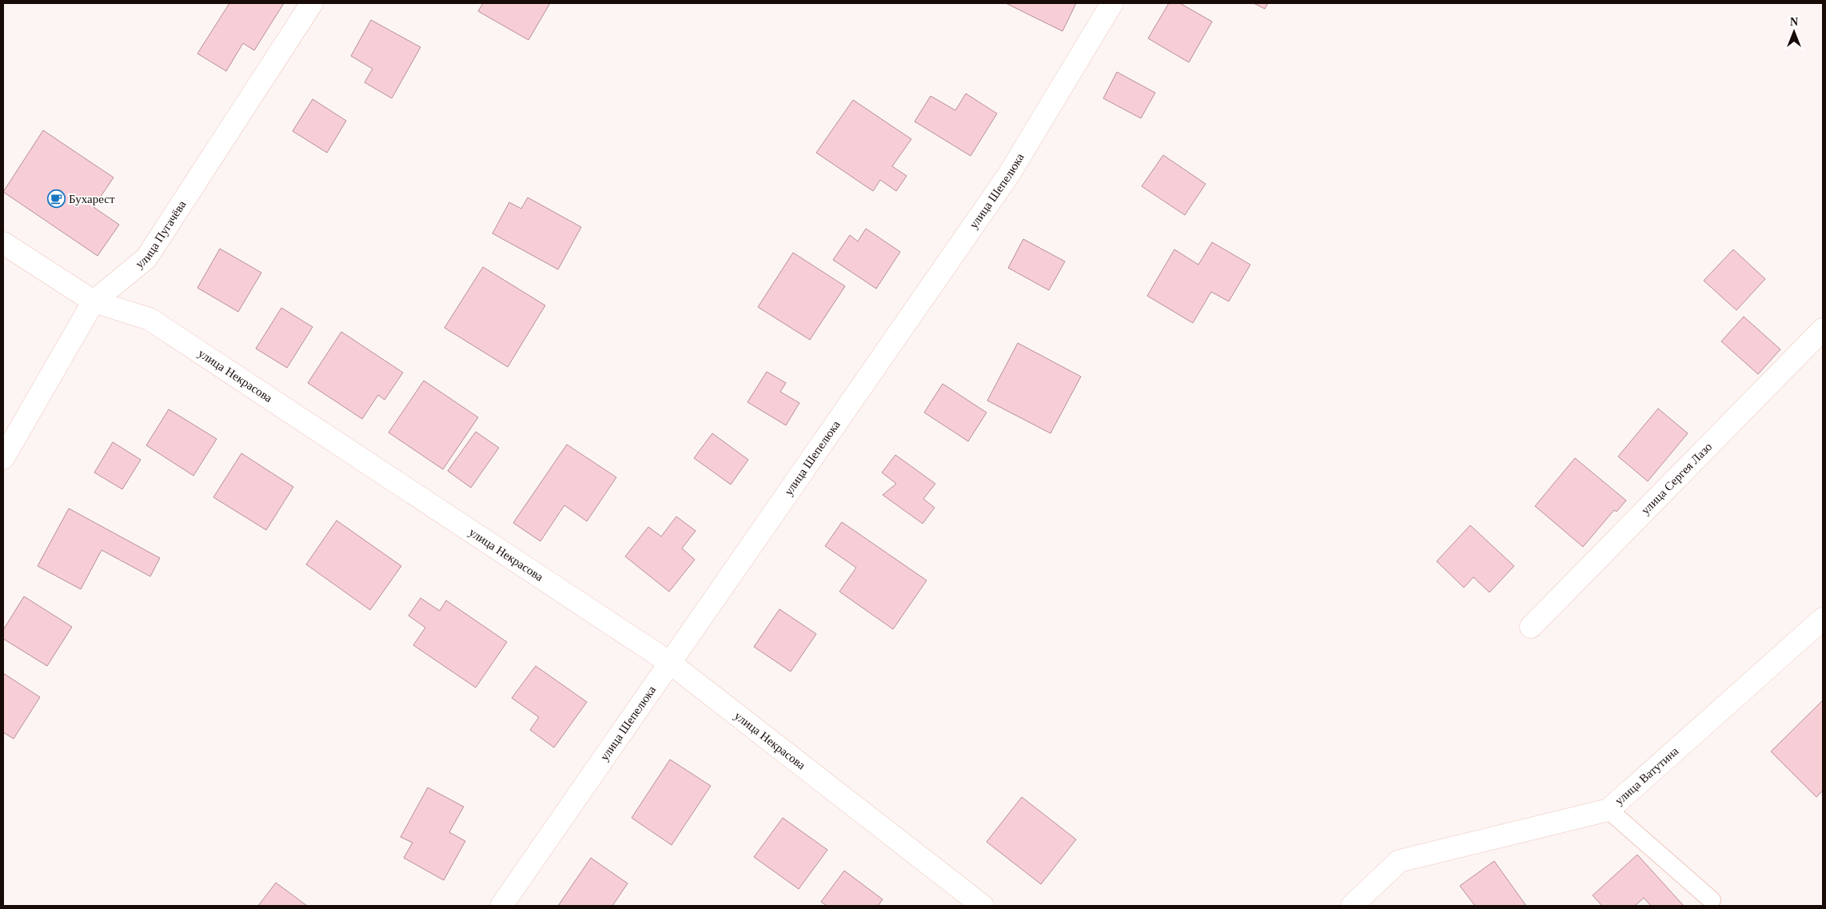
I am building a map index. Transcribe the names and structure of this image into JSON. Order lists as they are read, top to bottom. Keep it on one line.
{"streets":{"street":["улица Шепелюка","улица Пугачёва","улица Некрасова","улица Сергея Лазо","улица Ватутина"]},"crossings":[["улица Шепелюка","улица Некрасова"],["улица Пугачёва","улица Некрасова"]],"places":{"cafe":["Бухарест"]},"north":"top"}
